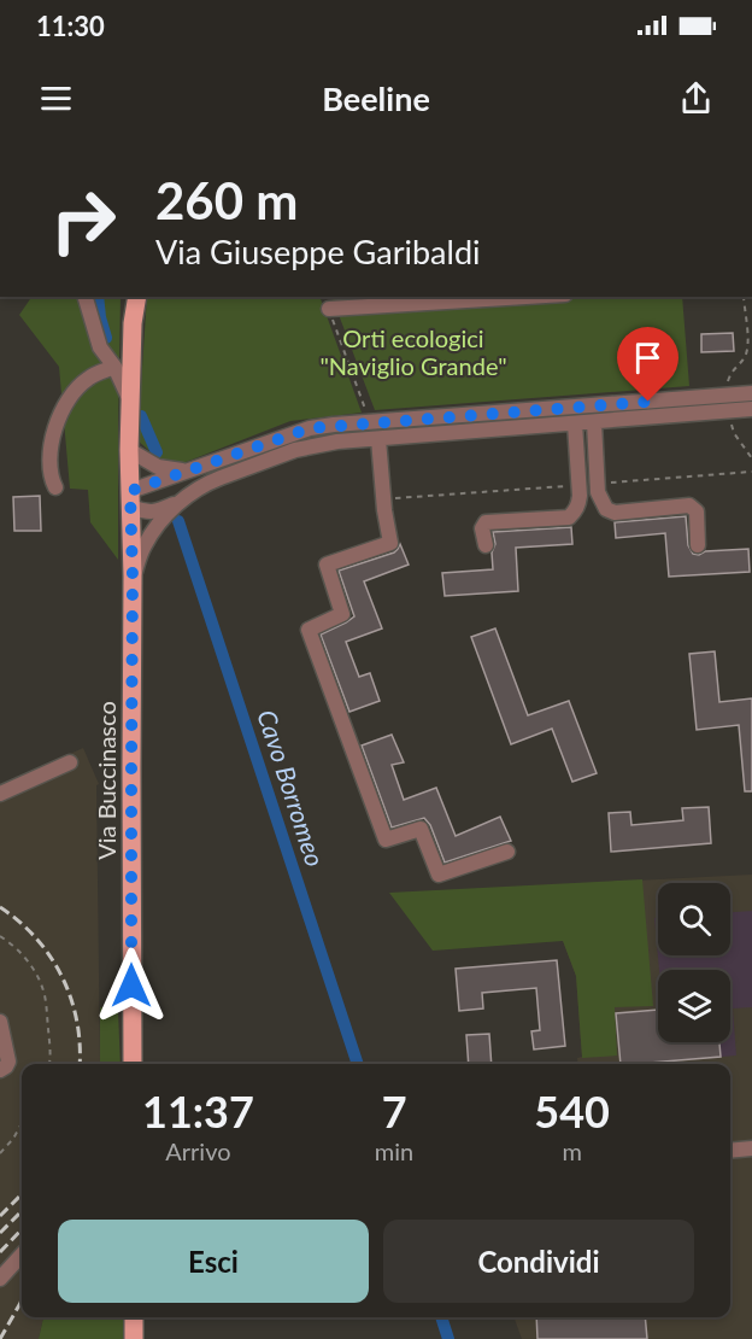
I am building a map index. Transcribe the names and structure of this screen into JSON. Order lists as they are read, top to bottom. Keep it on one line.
{"streets":{"main road":["Via Buccinasco"]},"water":["Cavo Borromeo"],"parks":["Orti ecologici \"Naviglio Grande\""],"page":{"status":"11:30","header":"Beeline","turn":["260 m","Via Giuseppe Garibaldi"],"eta":["11:37","Arrivo","7","min","540","m"],"buttons":["Esci","Condividi"]}}
